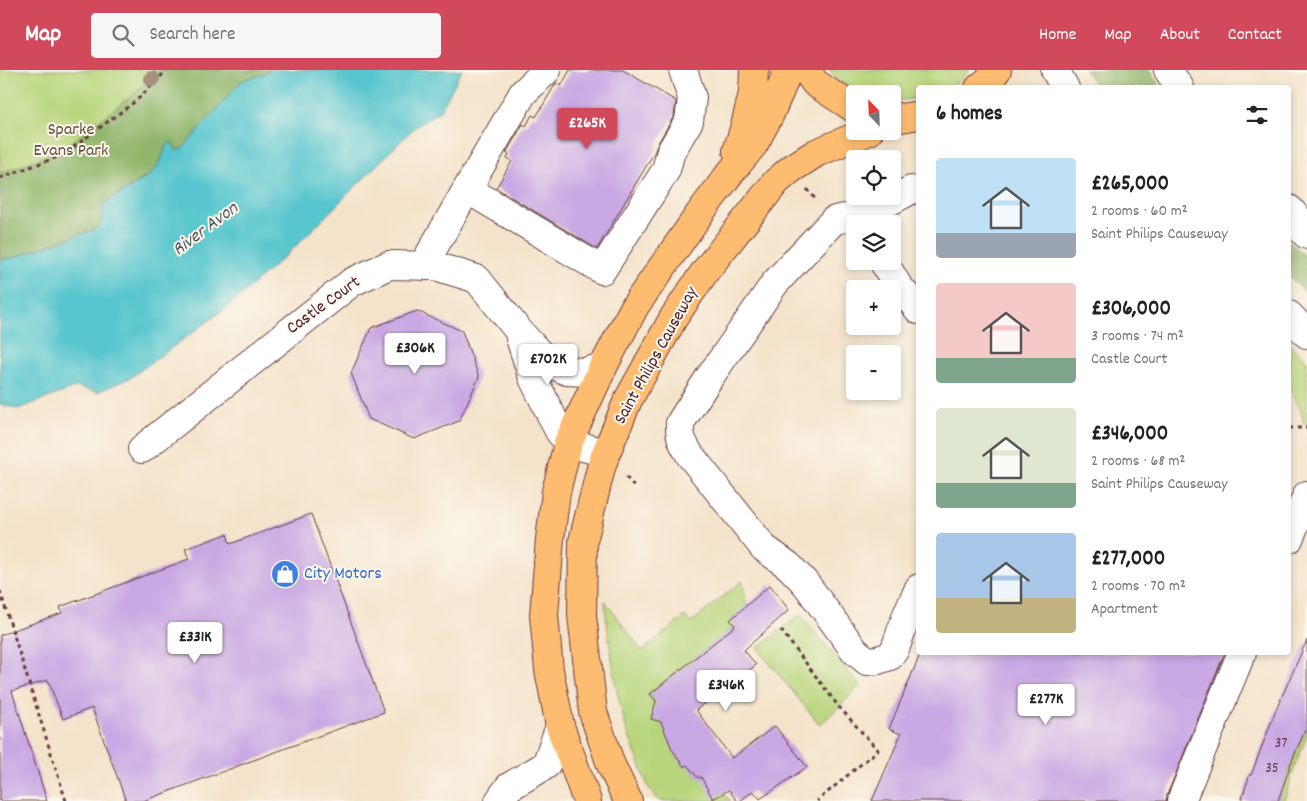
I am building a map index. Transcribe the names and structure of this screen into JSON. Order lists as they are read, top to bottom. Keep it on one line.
{"streets":{"main road":["Saint Philips Causeway"],"street":["Castle Court"]},"water":["River Avon"],"parks":["Sparke Evans Park"],"places":{"shop":["City Motors"]},"house_numbers":["37","35"],"north":"top left","page":{"header":"Map","search":"Search here","nav":["Home","Map","About","Contact"],"map_buttons":["+","−"],"heading":"6 homes","price":["£265K","£306K","£702K","£331K","£346K","£277K"],"list":[{"name":"£265,000","note":"2 rooms · 60 m² · Saint Philips Causeway"},{"name":"£306,000","note":"3 rooms · 74 m² · Castle Court"},{"name":"£346,000","note":"2 rooms · 68 m² · Saint Philips Causeway"},{"name":"£277,000","note":"2 rooms · 70 m² · Apartment"}]}}
